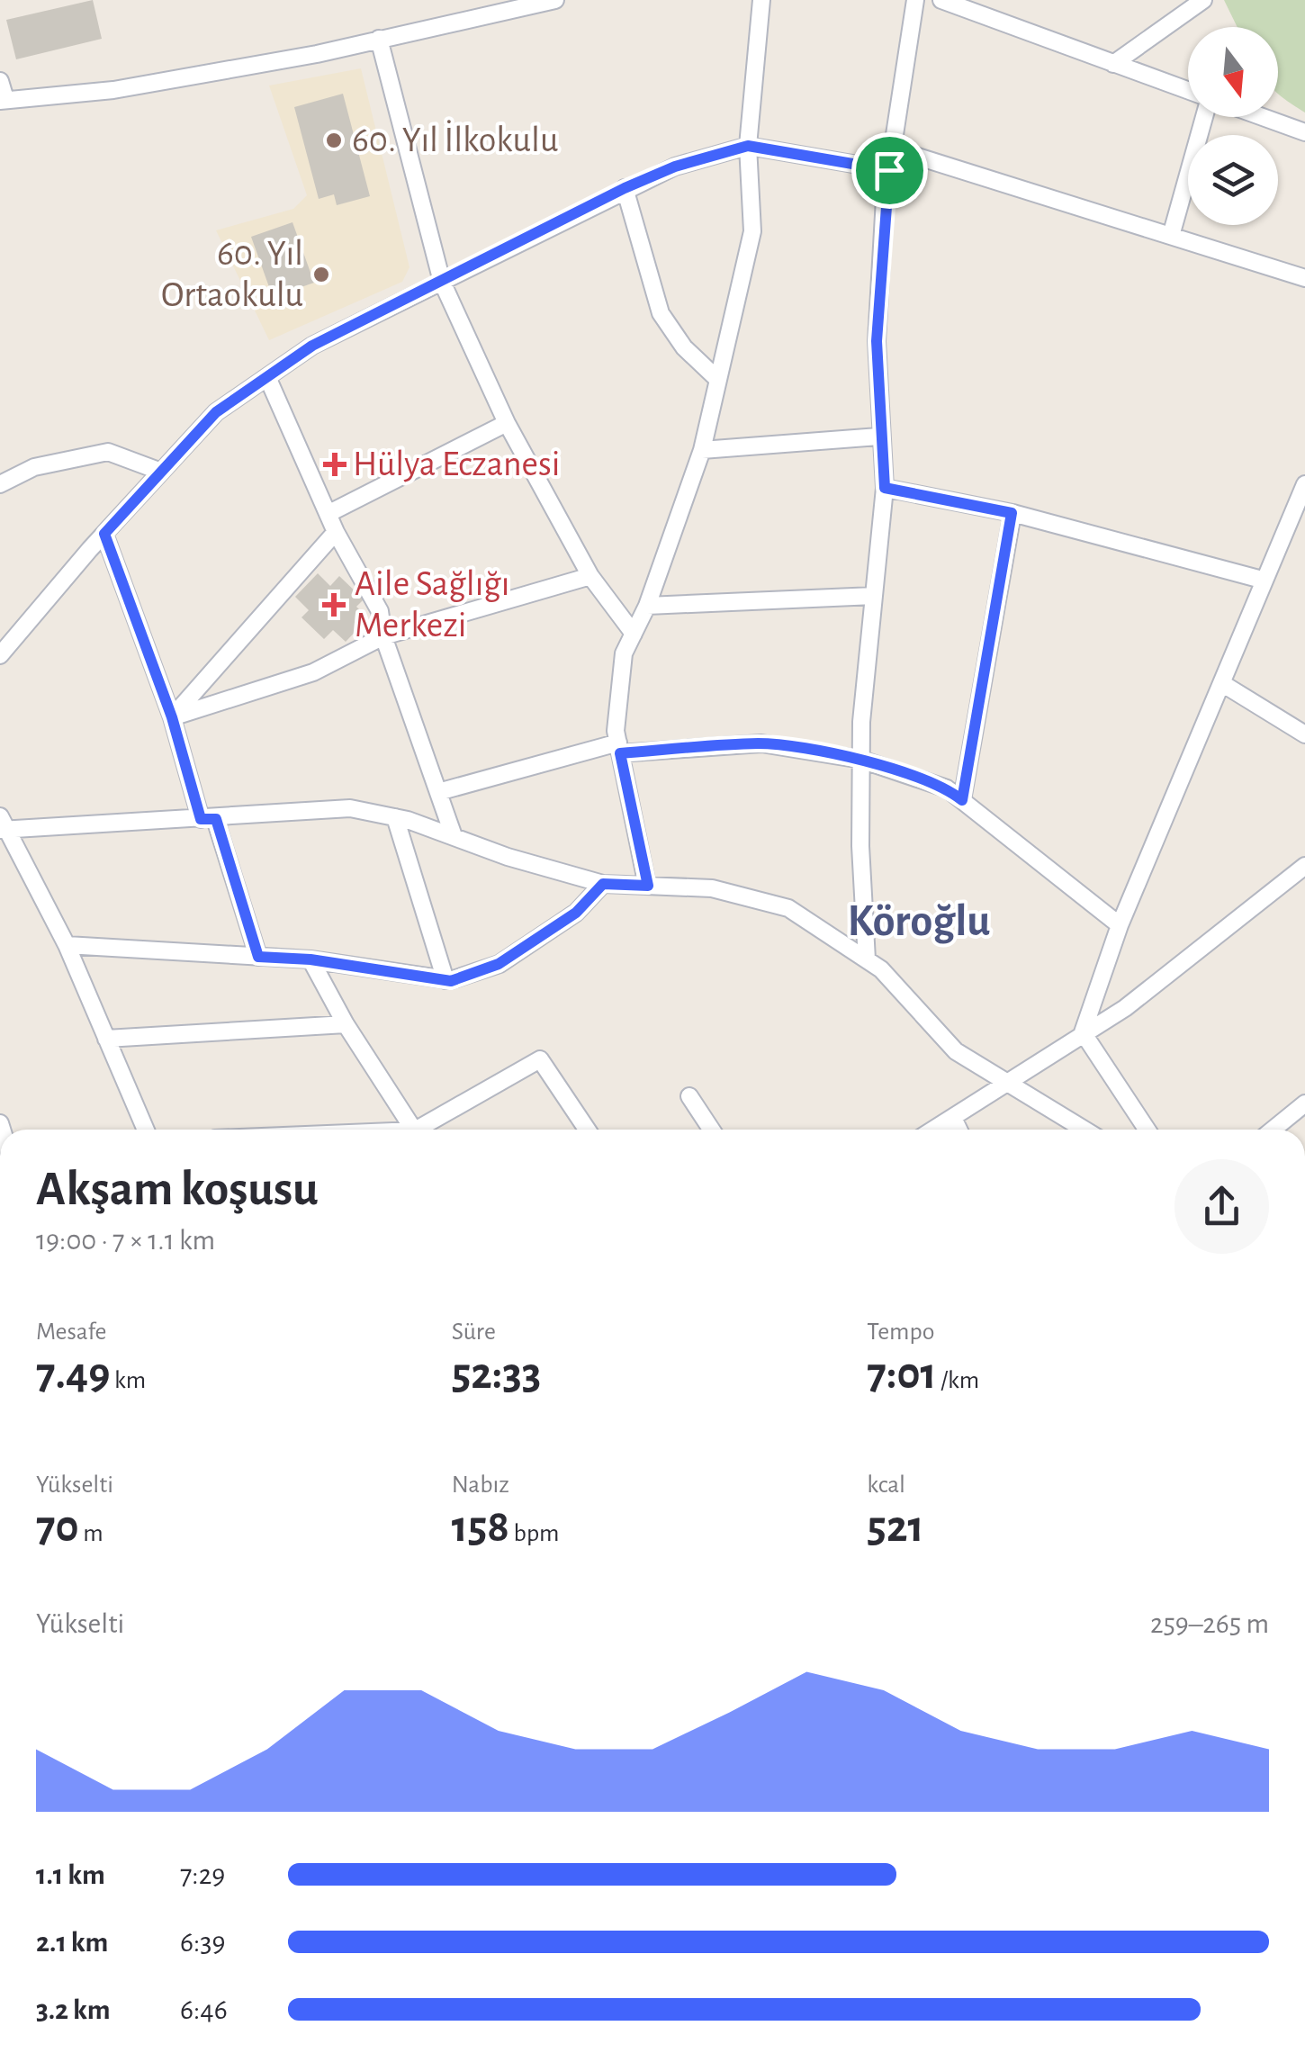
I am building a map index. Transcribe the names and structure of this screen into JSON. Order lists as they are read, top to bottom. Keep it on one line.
{"districts":["Köroğlu"],"places":{"other":["60. Yıl İlkokulu","60. Yıl Ortaokulu"],"health":["Hülya Eczanesi","Aile Sağlığı Merkezi"]},"north":"bottom","page":{"heading":["Akşam koşusu","19:00 · 7 × 1.1 km"],"stats":[["Mesafe","7.49 km"],["Süre","52:33"],["Tempo","7:01 /km"],["Yükselti","70 m"],["Nabız","158 bpm"],["kcal","521"]],"chart":["Yükselti","259–265 m"],"list":[{"name":"1.1 km","note":"7:29"},{"name":"2.1 km","note":"6:39"},{"name":"3.2 km","note":"6:46"}]}}
